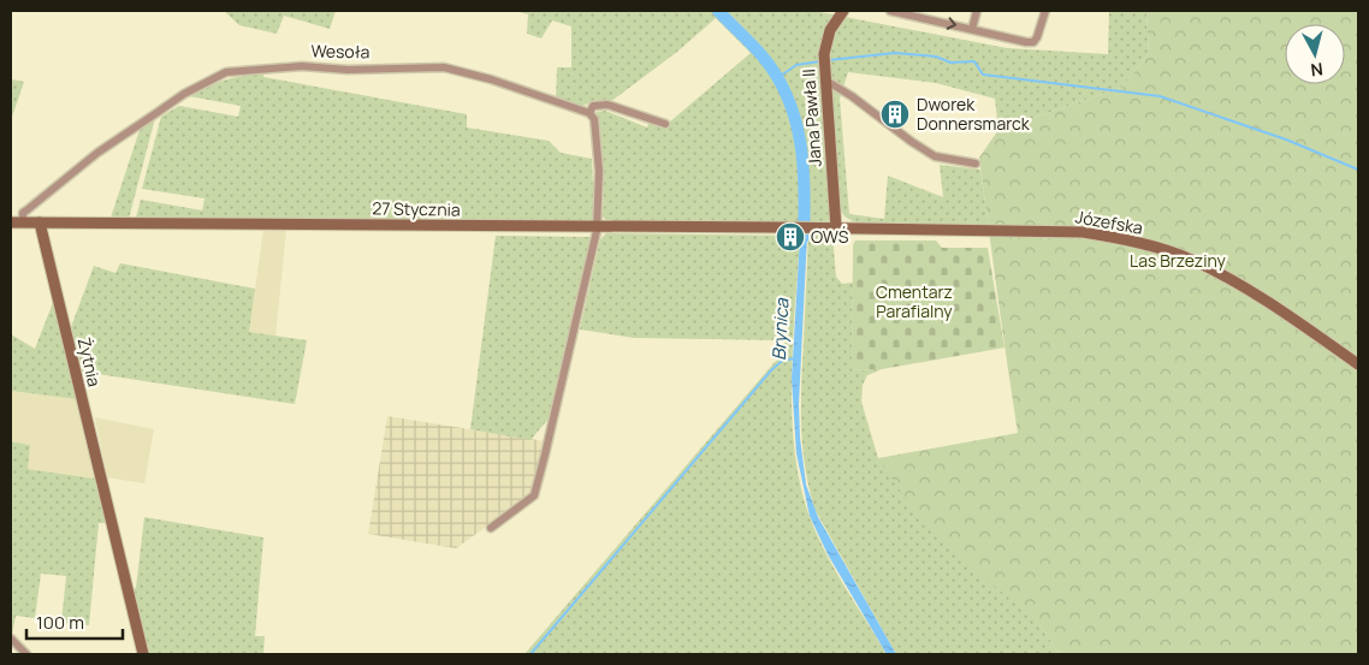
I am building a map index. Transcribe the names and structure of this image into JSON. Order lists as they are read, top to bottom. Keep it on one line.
{"streets":{"street":["Wesoła","Jana Pawła II","27 Stycznia","Józefska","Żytnia"]},"crossings":[["Wesoła","27 Stycznia"],["Jana Pawła II","Józefska"],["27 Stycznia","Józefska"],["27 Stycznia","Żytnia"]],"water":["Brynica"],"parks":["Las Brzeziny","Cmentarz Parafialny"],"places":{"building":["Dworek Donnersmarck","OWŚ"]},"scale_bar":"100 m","north":"bottom"}
